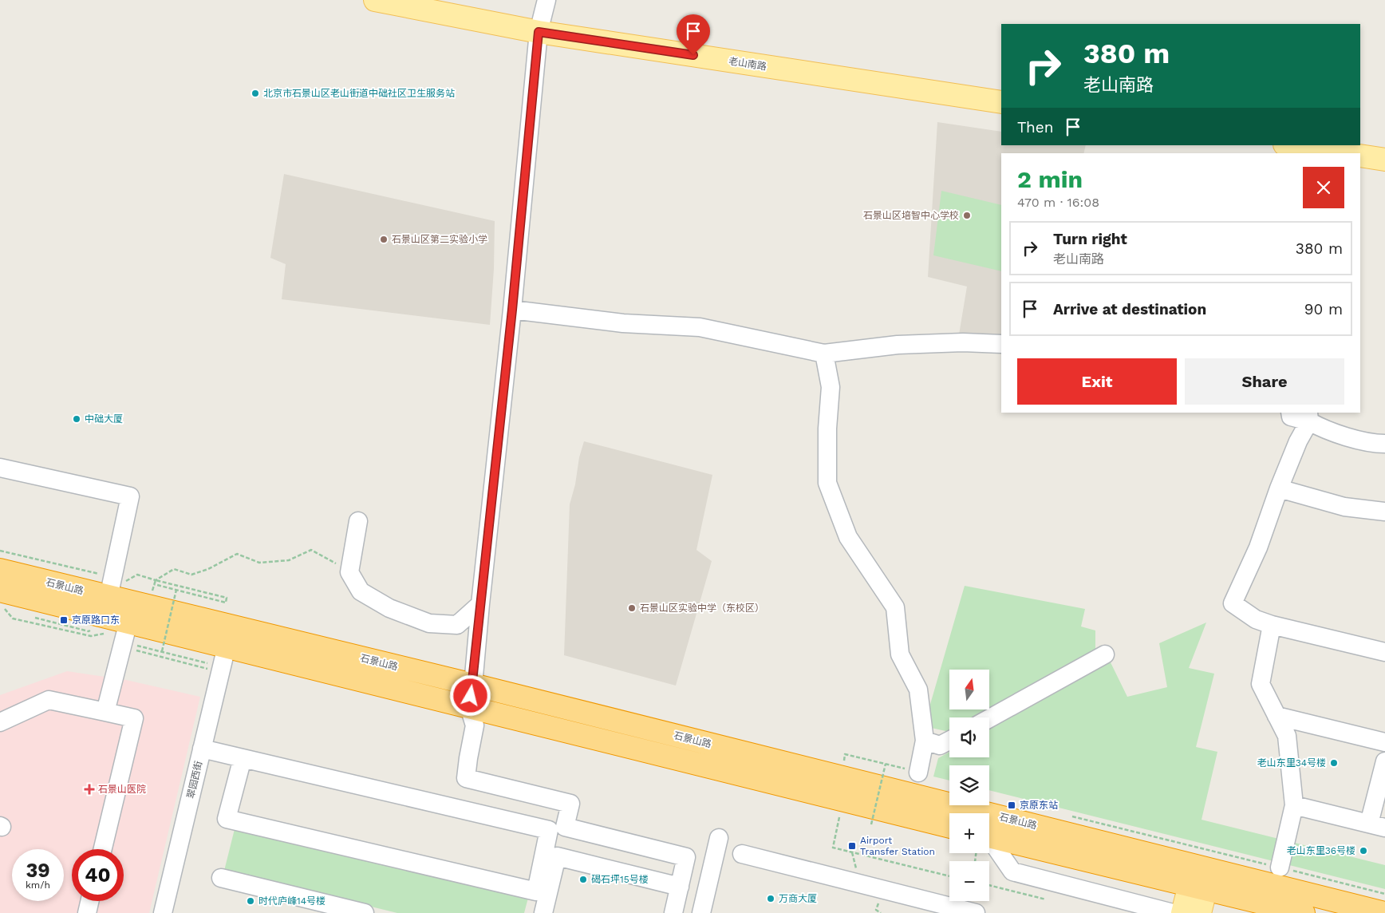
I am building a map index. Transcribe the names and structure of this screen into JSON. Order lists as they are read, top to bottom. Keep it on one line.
{"streets":{"highway":["石景山路"],"main road":["老山南路"],"street":["翠园西街"]},"crossings":[["石景山路","翠园西街"]],"places":{"other":["北京市石景山区老山街道中础社区卫生服务站","石景山区培智中心学校","石景山区第二实验小学","中础大厦","石景山区实验中学（东校区）","老山东里34号楼","老山东里36号楼","碣石坪15号楼","万商大厦","时代庐峰14号楼"],"transit":["京原路口东","京原东站","Airport Transfer Station"],"health":["石景山医院"]},"north":"top","page":{"turn":["380 m","老山南路"],"then":"Then","heading":["2 min","470 m · 16:08"],"list":[{"name":"Turn right","note":"老山南路","value":"380 m"},{"name":"Arrive at destination","value":"90 m"}],"buttons":["Exit","Share"],"map_buttons":["+","−"],"speed":"39 km/h","limit":"40"}}
